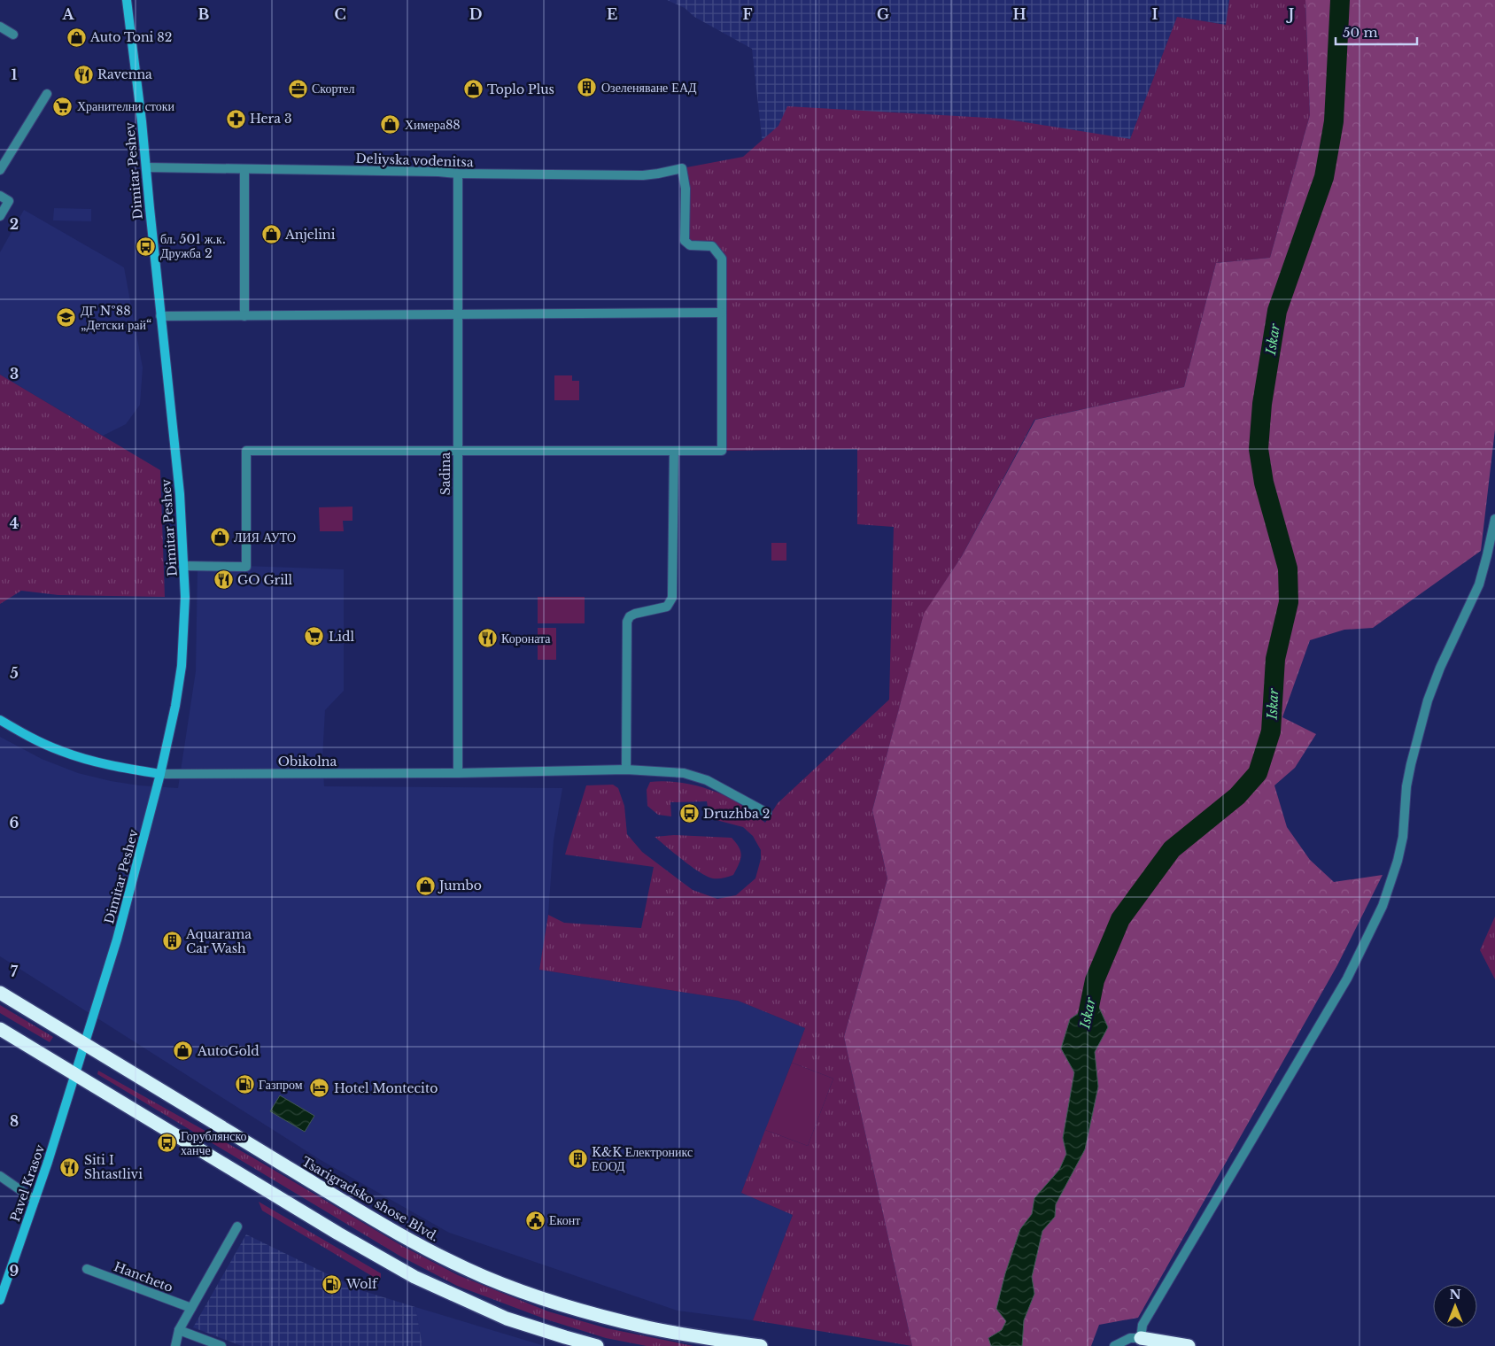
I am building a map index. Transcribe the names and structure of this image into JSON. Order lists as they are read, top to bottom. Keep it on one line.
{"streets":{"highway":["Tsarigradsko shose Blvd."],"main road":["Dimitar Peshev","Obikolna","Pavel Krasov"],"street":["Deliyska vodenitsa","Sadina","Hancheto"]},"crossings":[["Deliyska vodenitsa","Dimitar Peshev"],["Deliyska vodenitsa","Sadina"],["Dimitar Peshev","Obikolna"],["Dimitar Peshev","Pavel Krasov"],["Dimitar Peshev","Tsarigradsko shose Blvd."],["Sadina","Obikolna"]],"water":["Iskar"],"places":{"shop":["Auto Toni 82","Toplo Plus","Химера88","Anjelini","ЛИЯ АУТО","Jumbo","AutoGold"],"restaurant":["Ravenna","GO Grill","Короната","Siti I Shtastlivi"],"building":["Озеленяване ЕАД","Aquarama Car Wash","K&K Електроникс ЕООД"],"office":["Скортел"],"supermarket":["Хранителни стоки","Lidl"],"pharmacy":["Hera 3"],"bus stop":["бл. 501 ж.к. Дружба 2","Druzhba 2","Горублянско ханче"],"school or university":["ДГ №88 „Детски рай“"],"fuel station":["Газпром","Wolf"],"hotel":["Hotel Montecito"],"public building":["Еконт"]},"scale_bar":"50 m","north":"top","grid":{"columns":["A","B","C","D","E","F","G","H","I","J"],"rows":["1","2","3","4","5","6","7","8","9"]}}
